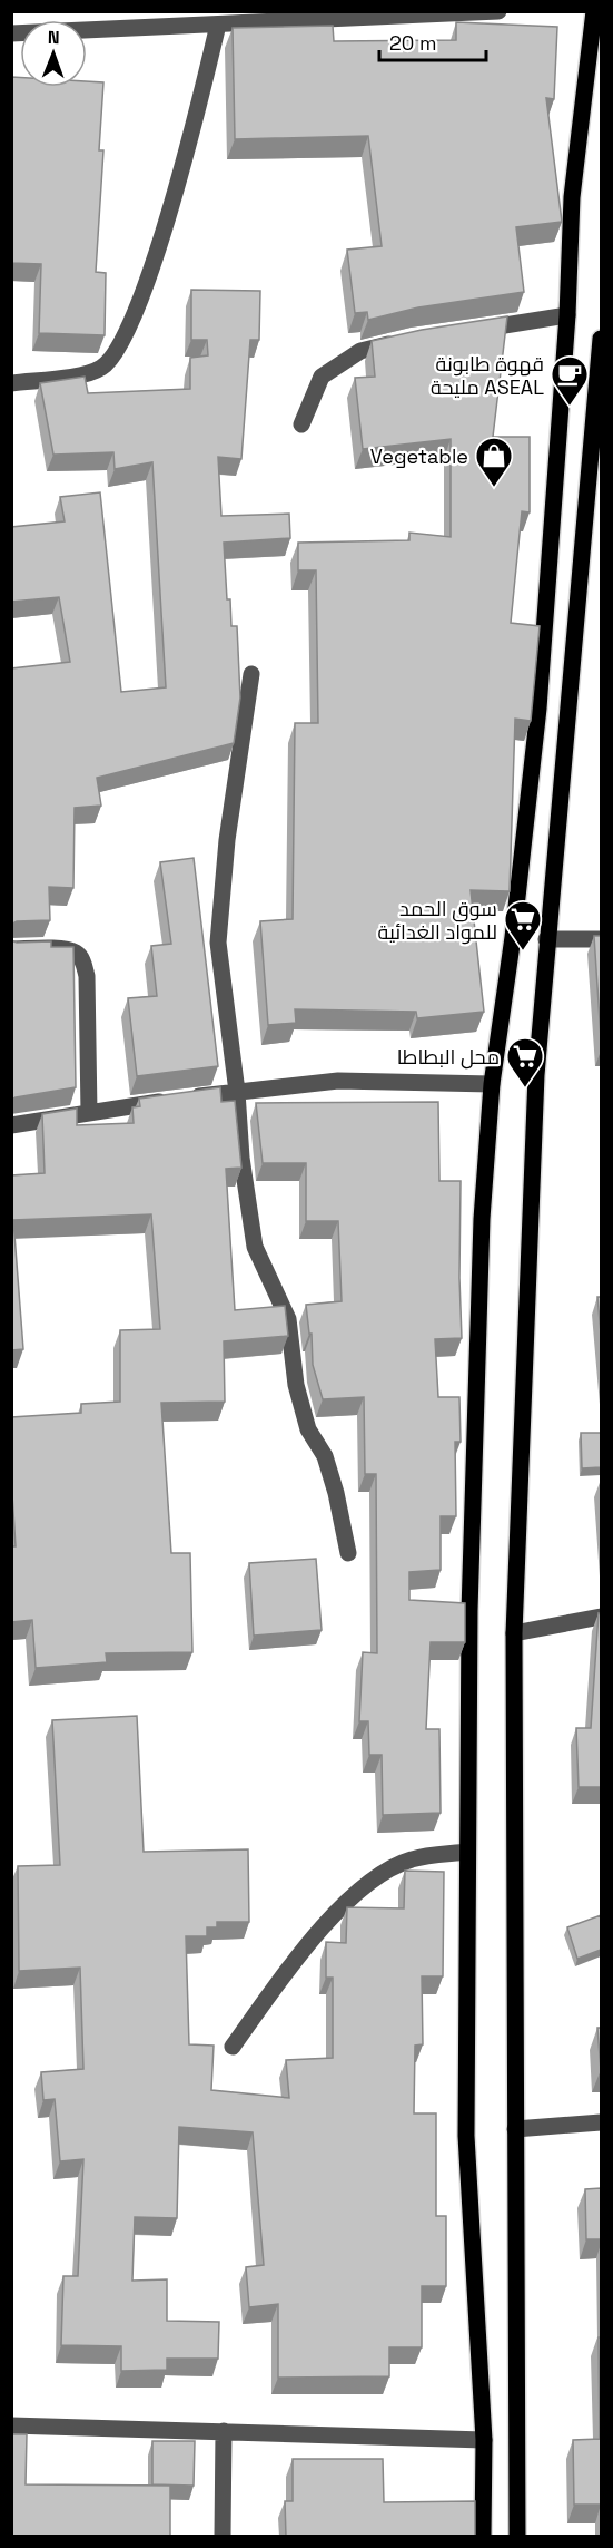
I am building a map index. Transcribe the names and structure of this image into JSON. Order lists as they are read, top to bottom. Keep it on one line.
{"places":{"cafe":["قهوة طابونة مليحة ASEAL"],"shop":["Vegetable"],"supermarket":["سوق الحمد للمواد الغدائية","محل البطاطا"]},"scale_bar":"20 m","north":"top"}
